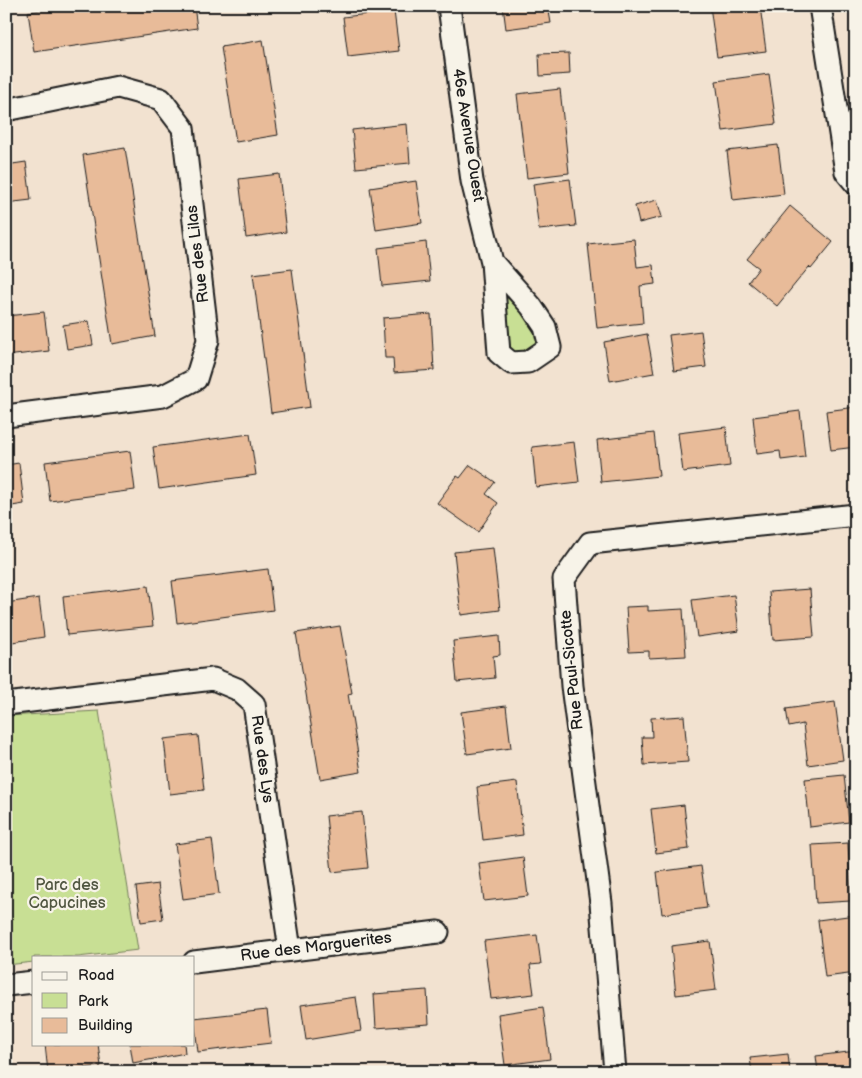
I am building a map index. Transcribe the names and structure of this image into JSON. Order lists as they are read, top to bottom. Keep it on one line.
{"streets":{"street":["46e Avenue Ouest","Rue des Lilas","Rue Paul-Sicotte","Rue des Lys","Rue des Marguerites"]},"crossings":[["Rue des Lys","Rue des Marguerites"]],"parks":["Parc des Capucines"],"legend":["Road","Park","Building"]}
